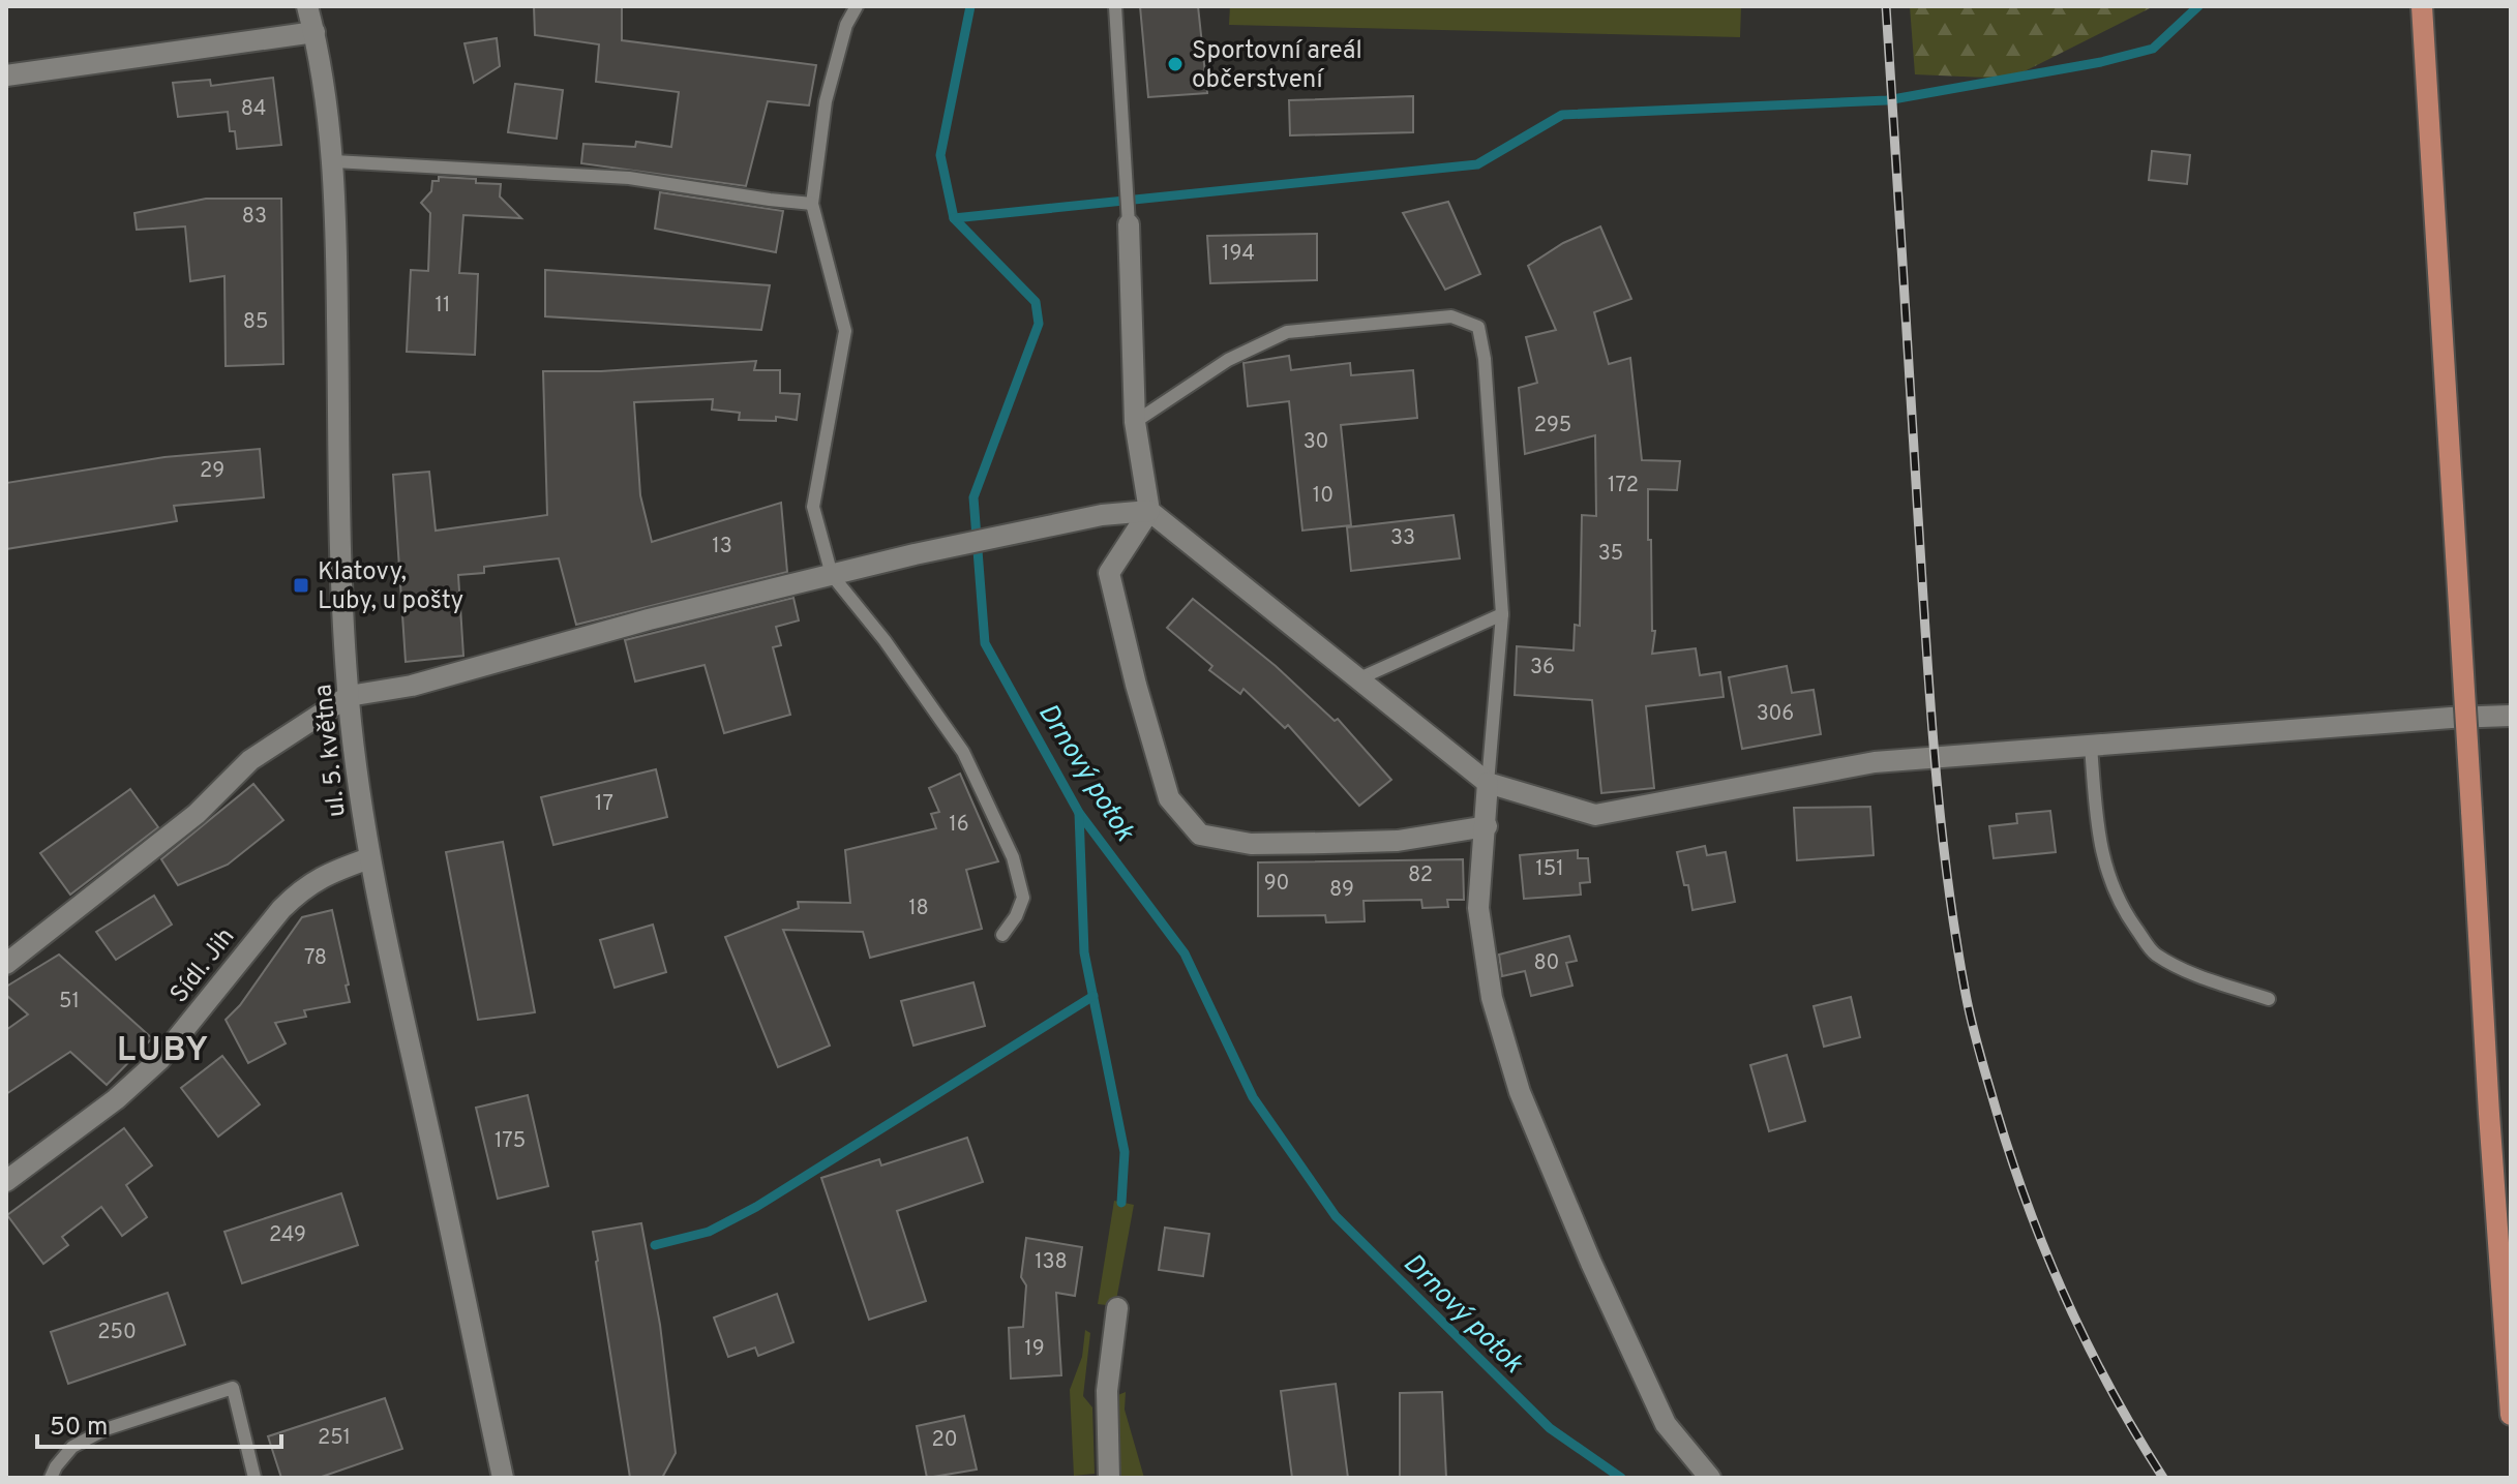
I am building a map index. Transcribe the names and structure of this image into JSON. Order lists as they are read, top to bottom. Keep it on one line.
{"streets":{"street":["ul. 5. května","Sídl. Jih"]},"crossings":[["ul. 5. května","Sídl. Jih"]],"districts":["LUBY"],"water":["Drnový potok"],"places":{"other":["Sportovní areál občerstvení"],"transit":["Klatovy, Luby, u pošty"]},"house_numbers":["84","83","194","11","85","295","30","29","172","10","33","13","35","36","306","17","16","151","82","90","89","18","78","80","51","175","249","138","250","19","251","20"],"scale_bar":"50 m"}
